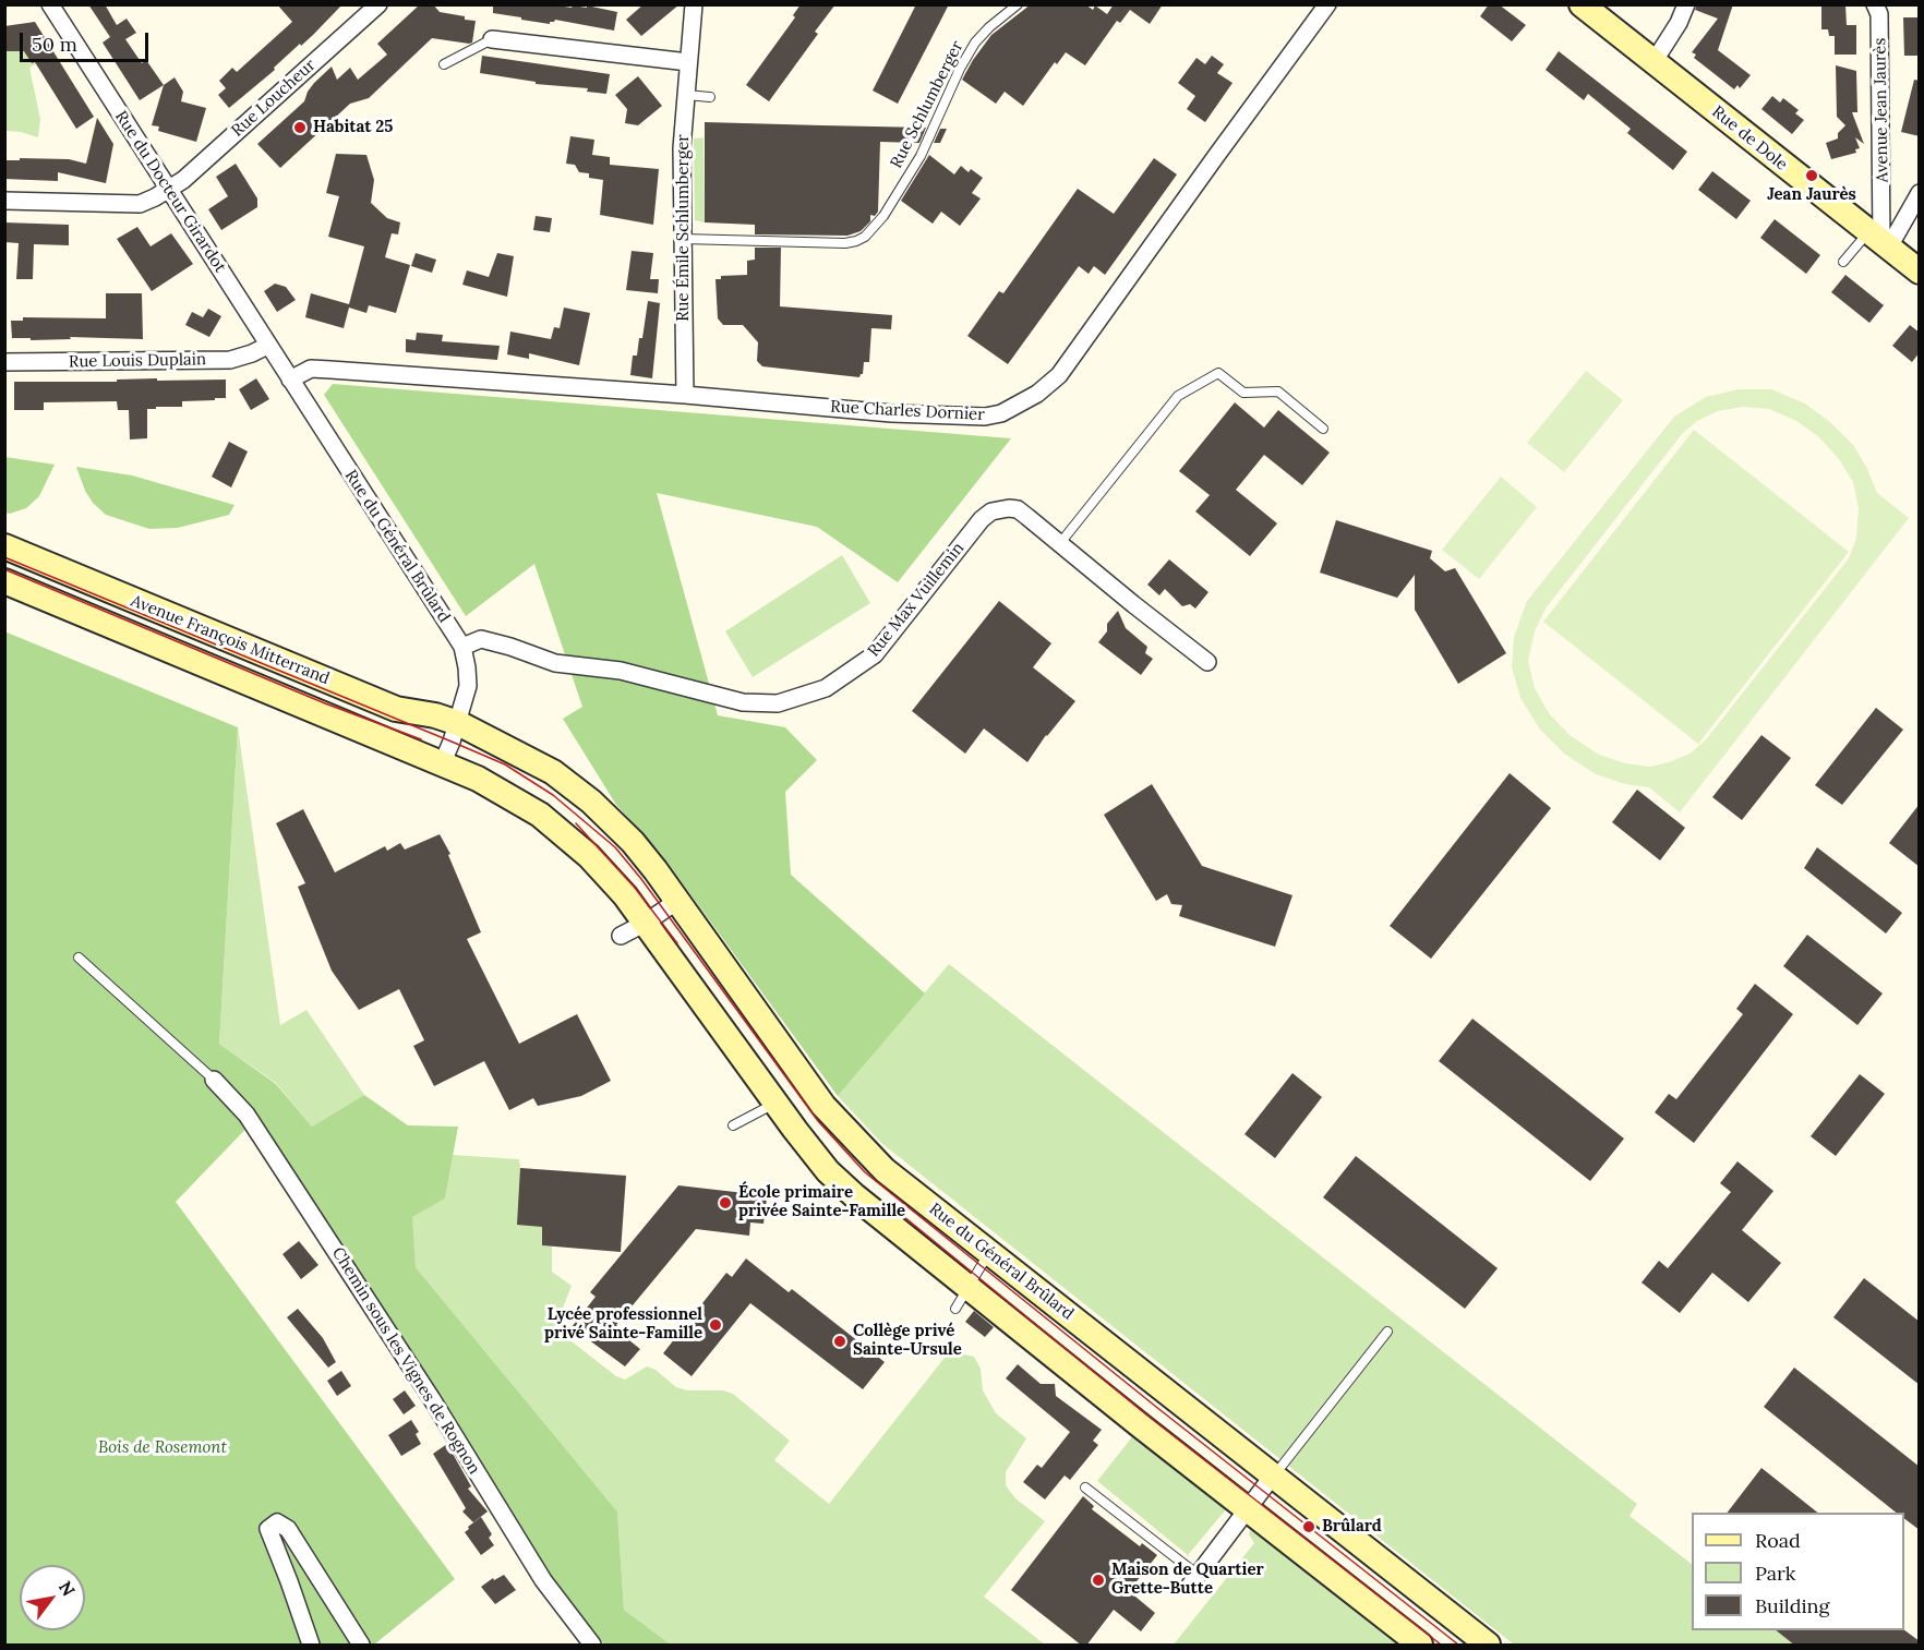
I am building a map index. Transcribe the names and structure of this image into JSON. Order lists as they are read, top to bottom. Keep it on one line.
{"streets":{"main road":["Rue de Dole","Rue du Général Brûlard","Avenue François Mitterrand"],"street":["Rue Loucheur","Avenue Jean Jaurès","Rue du Docteur Girardot","Rue Émile Schlumberger","Rue Louis Duplain","Rue Charles Dornier","Rue Max Vuillemin","Chemin sous les Vignes de Rognon"],"lane":["Rue Schlumberger"]},"crossings":[["Rue Loucheur","Rue du Docteur Girardot"],["Rue Schlumberger","Rue Émile Schlumberger"],["Avenue Jean Jaurès","Rue de Dole"],["Rue du Docteur Girardot","Rue Louis Duplain"],["Rue du Docteur Girardot","Rue Charles Dornier"],["Rue du Docteur Girardot","Rue du Général Brûlard"],["Rue Émile Schlumberger","Rue Charles Dornier"],["Rue Charles Dornier","Rue du Général Brûlard"],["Rue du Général Brûlard","Rue Max Vuillemin"],["Rue du Général Brûlard","Avenue François Mitterrand"]],"parks":["Bois de Rosemont"],"places":["Habitat 25","Jean Jaurès","École primaire privée Sainte-Famille","Lycée professionnel privé Sainte-Famille","Collège privé Sainte-Ursule","Brûlard","Maison de Quartier Grette-Butte"],"legend":["Road","Park","Building"],"scale_bar":"50 m","north":"top right"}
